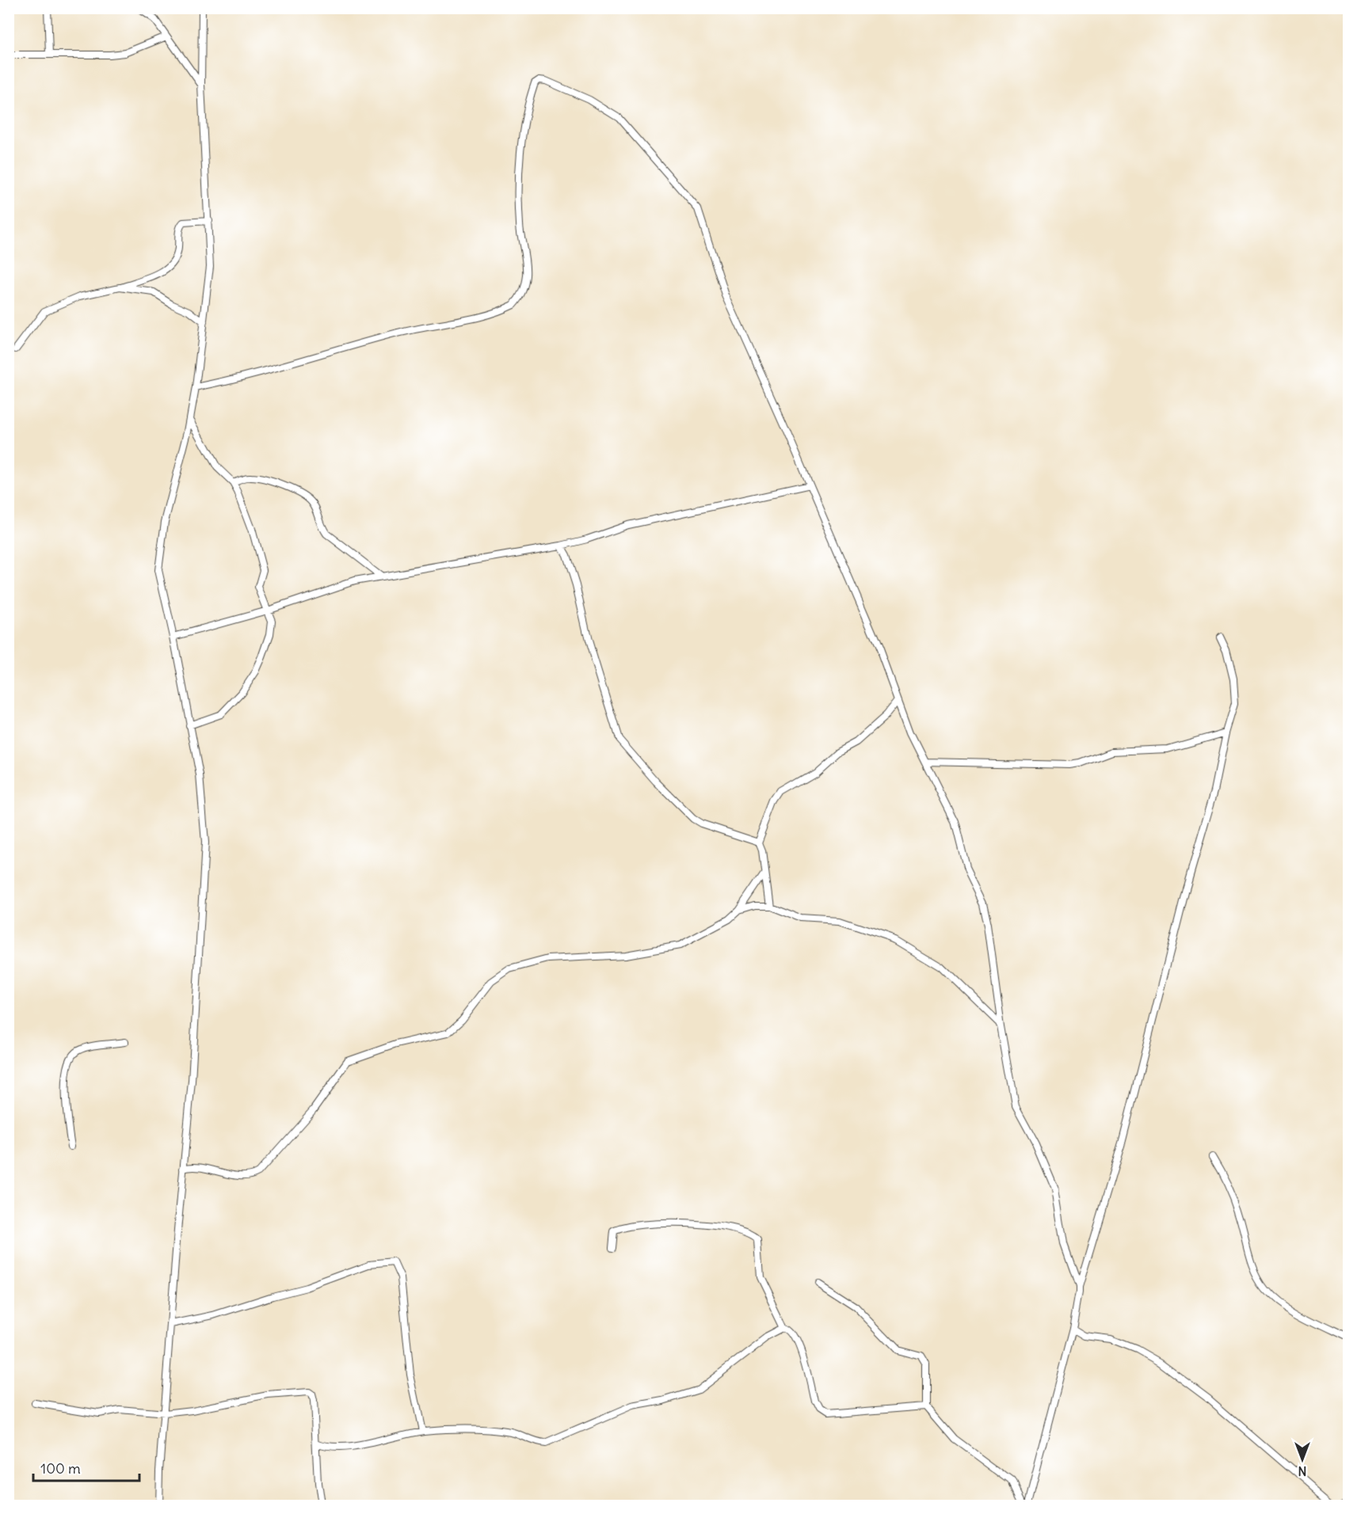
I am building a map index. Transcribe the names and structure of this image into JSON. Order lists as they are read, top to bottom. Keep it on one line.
{"scale_bar":"100 m","north":"bottom"}
